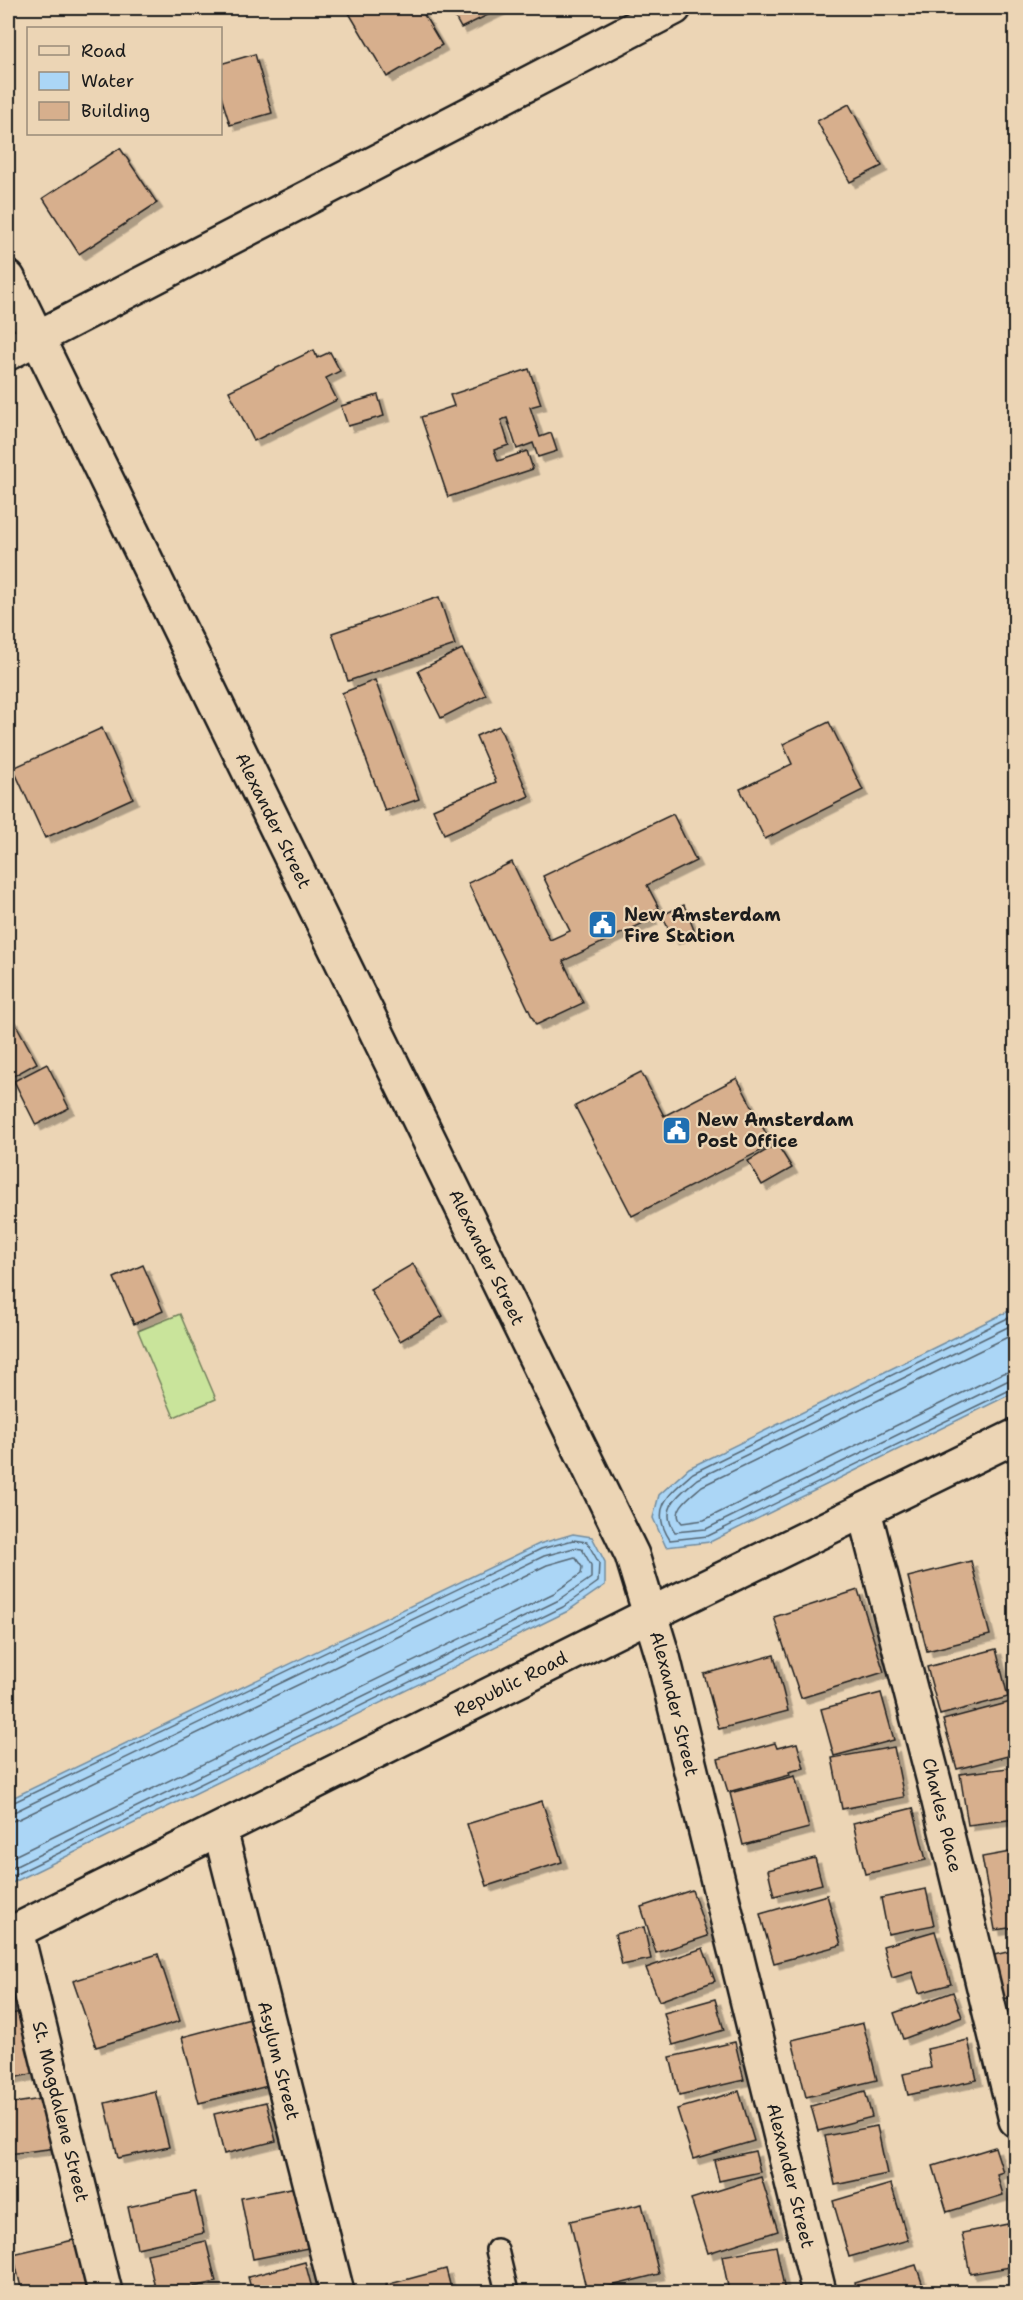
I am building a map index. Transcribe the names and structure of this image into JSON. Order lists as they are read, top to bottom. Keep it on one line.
{"streets":{"street":["Alexander Street","Republic Road","Charles Place","Asylum Street","St. Magdalene Street"]},"crossings":[["Alexander Street","Republic Road"],["Republic Road","Charles Place"],["Republic Road","Asylum Street"],["Republic Road","St. Magdalene Street"]],"places":{"public building":["New Amsterdam Fire Station","New Amsterdam Post Office"]},"legend":["Road","Water","Building"]}
